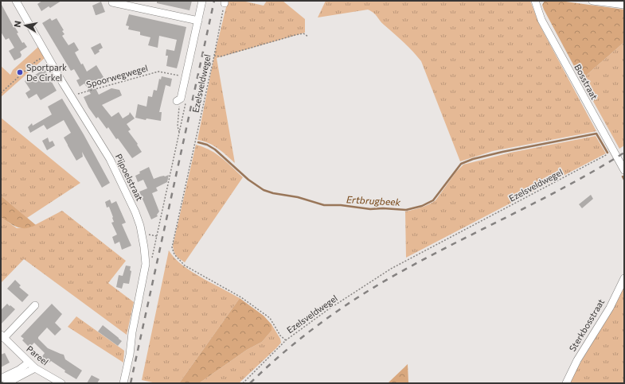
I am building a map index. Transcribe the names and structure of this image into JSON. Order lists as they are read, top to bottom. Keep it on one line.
{"streets":{"street":["Bosstraat","Pijpoelstraat","Sterkbosstraat","Pareel"],"path":["Spoorwegwegel","Ezelsveldwegel"]},"crossings":[["Spoorwegwegel","Pijpoelstraat"],["Bosstraat","Ezelsveldwegel"]],"water":["Ertbrugbeek"],"places":["Sportpark De Cirkel"],"north":"left"}
